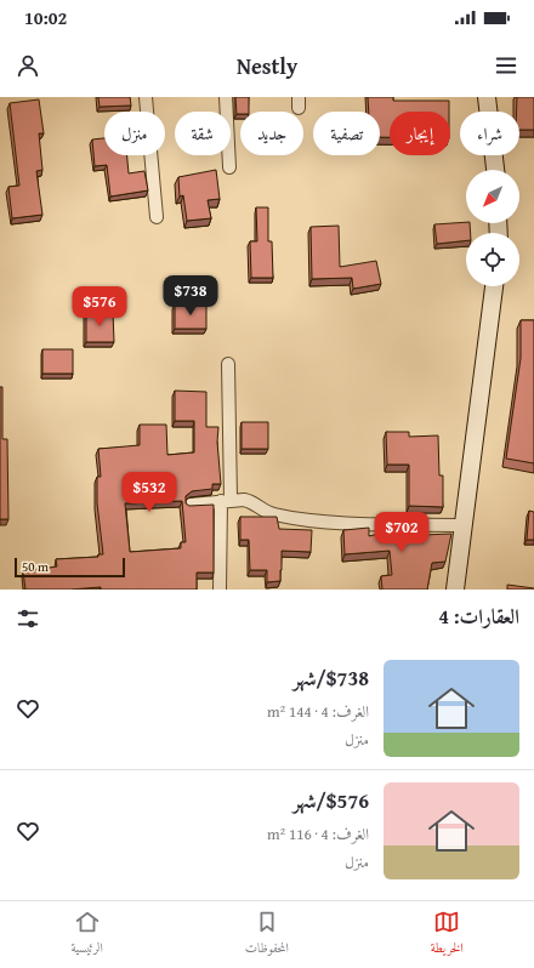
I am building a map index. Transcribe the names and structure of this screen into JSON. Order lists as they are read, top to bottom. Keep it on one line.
{"scale_bar":"50 m","north":"bottom left","page":{"status":"10:02","header":"Nestly","chip":["شراء","إيجار","تصفية","جديد","شقة","منزل"],"price":["$738","$576","$532","$702"],"scale":"50 m","heading":"العقارات: 4","list":[{"name":"$738/شهر","note":"الغرف: 4 · 144 m² · منزل"},{"name":"$576/شهر","note":"الغرف: 4 · 116 m² · منزل"}],"tabs":["الخريطة","المحفوظات","الرئيسية"]}}
